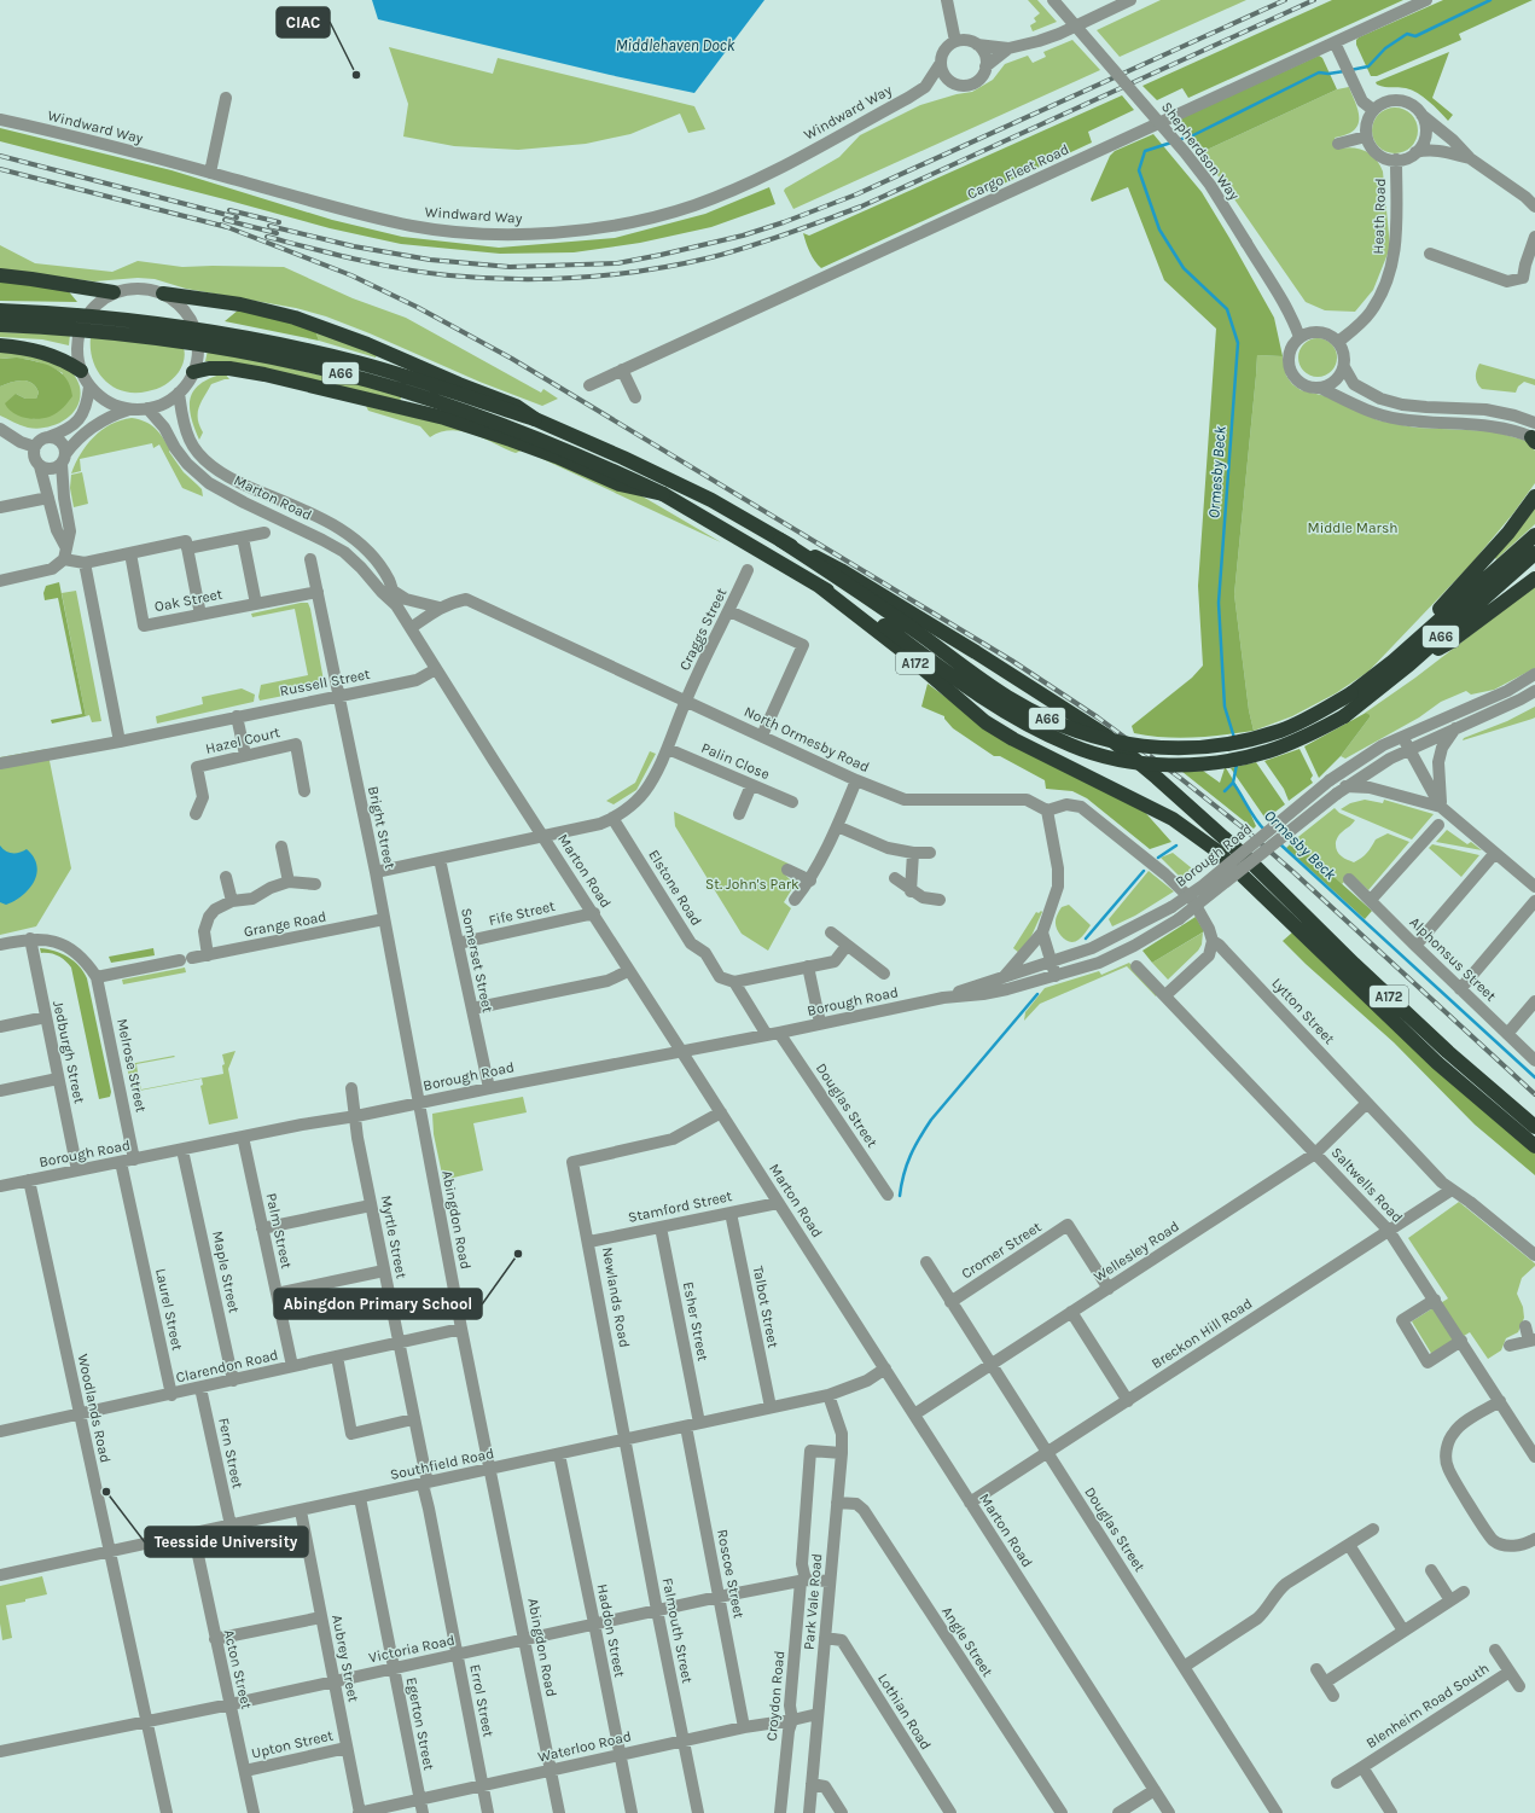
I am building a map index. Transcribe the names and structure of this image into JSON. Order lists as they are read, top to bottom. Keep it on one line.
{"streets":{"highway":["A66","A172"],"street":["Windward Way","Shepherdson Way","Cargo Fleet Road","Heath Road","Marton Road","Oak Street","Craggs Street","Russell Street","North Ormesby Road","Hazel Court","Palin Close","Bright Street","Borough Road","Elstone Road","Fife Street","Grange Road","Alphonsus Street","Somerset Street","Lytton Street","Jedburgh Street","Melrose Street","Douglas Street","Saltwells Road","Stamford Street","Abingdon Road","Palm Street","Myrtle Street","Cromer Street","Wellesley Road","Maple Street","Newlands Road","Talbot Street","Laurel Street","Esher Street","Breckon Hill Road","Clarendon Road","Woodlands Road","Fern Street","Southfield Road","Roscoe Street","Park Vale Road","Haddon Street","Falmouth Street","Angle Street","Victoria Road","Aubrey Street","Acton Street","Croydon Road","Errol Street","Blenheim Road South","Lothian Road","Egerton Street","Upton Street","Waterloo Road"]},"crossings":[["Shepherdson Way","Heath Road"],["A66","Marton Road"],["A66","A172"],["Marton Road","Russell Street"],["Marton Road","North Ormesby Road"],["Marton Road","Borough Road"],["Marton Road","Fife Street"],["Marton Road","Stamford Street"],["Marton Road","Wellesley Road"],["Marton Road","Newlands Road"],["Marton Road","Breckon Hill Road"],["Marton Road","Southfield Road"],["Oak Street","Bright Street"],["Craggs Street","North Ormesby Road"],["Craggs Street","Palin Close"],["Craggs Street","Elstone Road"],["Russell Street","Bright Street"],["North Ormesby Road","Lytton Street"],["Bright Street","Borough Road"],["Bright Street","Grange Road"],["Bright Street","Abingdon Road"],["Borough Road","Somerset Street"],["Borough Road","Jedburgh Street"],["Borough Road","Melrose Street"],["Borough Road","Douglas Street"],["Borough Road","Abingdon Road"],["Borough Road","Palm Street"],["Borough Road","Myrtle Street"],["Borough Road","Maple Street"],["Borough Road","Laurel Street"],["Borough Road","Woodlands Road"],["Elstone Road","Douglas Street"],["Fife Street","Somerset Street"],["Grange Road","Melrose Street"],["Lytton Street","Wellesley Road"],["Lytton Street","Breckon Hill Road"],["Douglas Street","Cromer Street"],["Douglas Street","Wellesley Road"],["Douglas Street","Breckon Hill Road"],["Saltwells Road","Wellesley Road"],["Saltwells Road","Breckon Hill Road"],["Stamford Street","Newlands Road"],["Stamford Street","Talbot Street"],["Stamford Street","Esher Street"],["Abingdon Road","Clarendon Road"],["Abingdon Road","Southfield Road"],["Abingdon Road","Victoria Road"],["Abingdon Road","Waterloo Road"],["Palm Street","Clarendon Road"],["Myrtle Street","Clarendon Road"],["Myrtle Street","Southfield Road"],["Myrtle Street","Errol Street"],["Cromer Street","Wellesley Road"],["Maple Street","Clarendon Road"],["Newlands Road","Southfield Road"],["Newlands Road","Falmouth Street"],["Talbot Street","Southfield Road"],["Laurel Street","Clarendon Road"],["Esher Street","Southfield Road"],["Clarendon Road","Woodlands Road"],["Clarendon Road","Fern Street"],["Woodlands Road","Southfield Road"],["Woodlands Road","Victoria Road"],["Fern Street","Southfield Road"],["Southfield Road","Roscoe Street"],["Southfield Road","Park Vale Road"],["Southfield Road","Haddon Street"],["Southfield Road","Aubrey Street"],["Southfield Road","Acton Street"],["Southfield Road","Errol Street"],["Southfield Road","Egerton Street"],["Roscoe Street","Victoria Road"],["Roscoe Street","Waterloo Road"],["Park Vale Road","Angle Street"],["Park Vale Road","Victoria Road"],["Park Vale Road","Croydon Road"],["Park Vale Road","Lothian Road"],["Park Vale Road","Waterloo Road"],["Haddon Street","Victoria Road"],["Haddon Street","Waterloo Road"],["Falmouth Street","Victoria Road"],["Falmouth Street","Waterloo Road"],["Victoria Road","Aubrey Street"],["Victoria Road","Acton Street"],["Victoria Road","Croydon Road"],["Victoria Road","Errol Street"],["Victoria Road","Egerton Street"],["Aubrey Street","Upton Street"],["Aubrey Street","Waterloo Road"],["Acton Street","Upton Street"],["Croydon Road","Waterloo Road"],["Errol Street","Waterloo Road"],["Egerton Street","Waterloo Road"]],"water":["Middlehaven Dock","Ormesby Beck"],"parks":["Middle Marsh","St. John's Park"],"places":["CIAC","Abingdon Primary School","Teesside University"]}
